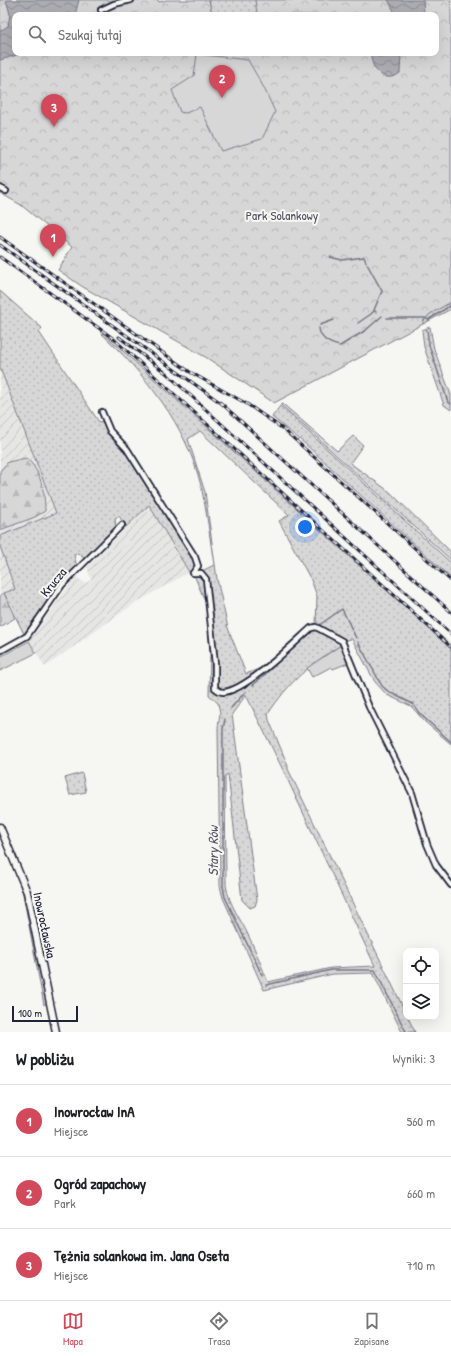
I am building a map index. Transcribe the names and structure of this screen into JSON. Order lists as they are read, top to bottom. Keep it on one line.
{"streets":{"main road":["Inowrocławska"],"street":["Krucza"]},"water":["Stary Rów"],"parks":["Park Solankowy"],"scale_bar":"100 m","page":{"search":"Szukaj tutaj","pins":["2","3","1"],"scale":"100 m","heading":["W pobliżu","Wyniki: 3"],"list":[{"mark":"1","name":"Inowrocław InA","note":"Miejsce","value":"560 m"},{"mark":"2","name":"Ogród zapachowy","note":"Park","value":"660 m"},{"mark":"3","name":"Tężnia solankowa im. Jana Oseta","note":"Miejsce","value":"710 m"}],"nav":["Mapa","Trasa","Zapisane"]}}
